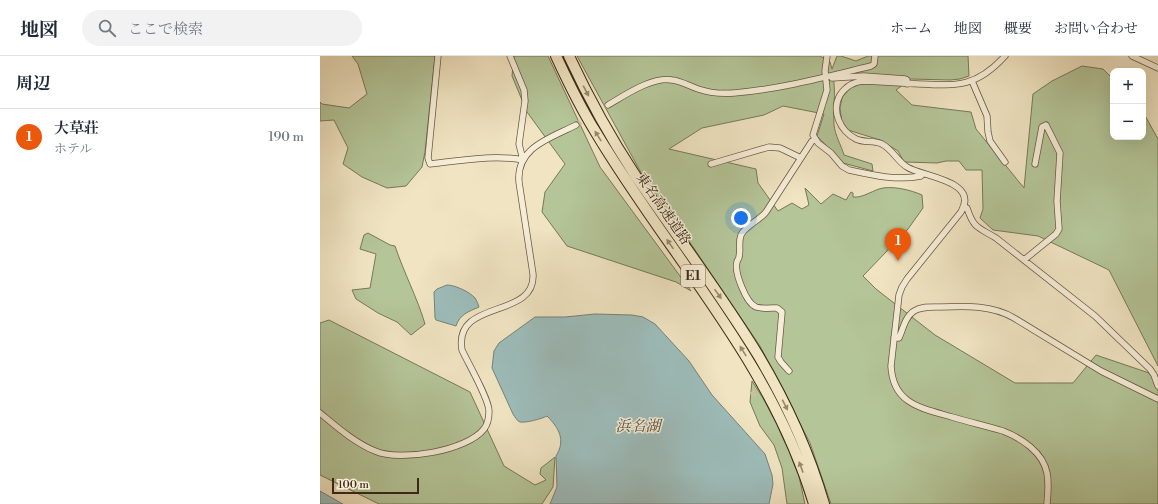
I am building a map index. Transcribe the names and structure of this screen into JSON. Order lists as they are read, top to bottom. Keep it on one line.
{"streets":{"highway":["東名高速道路","E1"]},"water":["浜名湖"],"scale_bar":"100 m","page":{"header":"地図","search":"ここで検索","nav":["ホーム","地図","概要","お問い合わせ"],"heading":"周辺","map_buttons":["+","−"],"list":[{"mark":"1","name":"大草荘","note":"ホテル","value":"190 m"}],"pins":"1","scale":"100 m"}}
